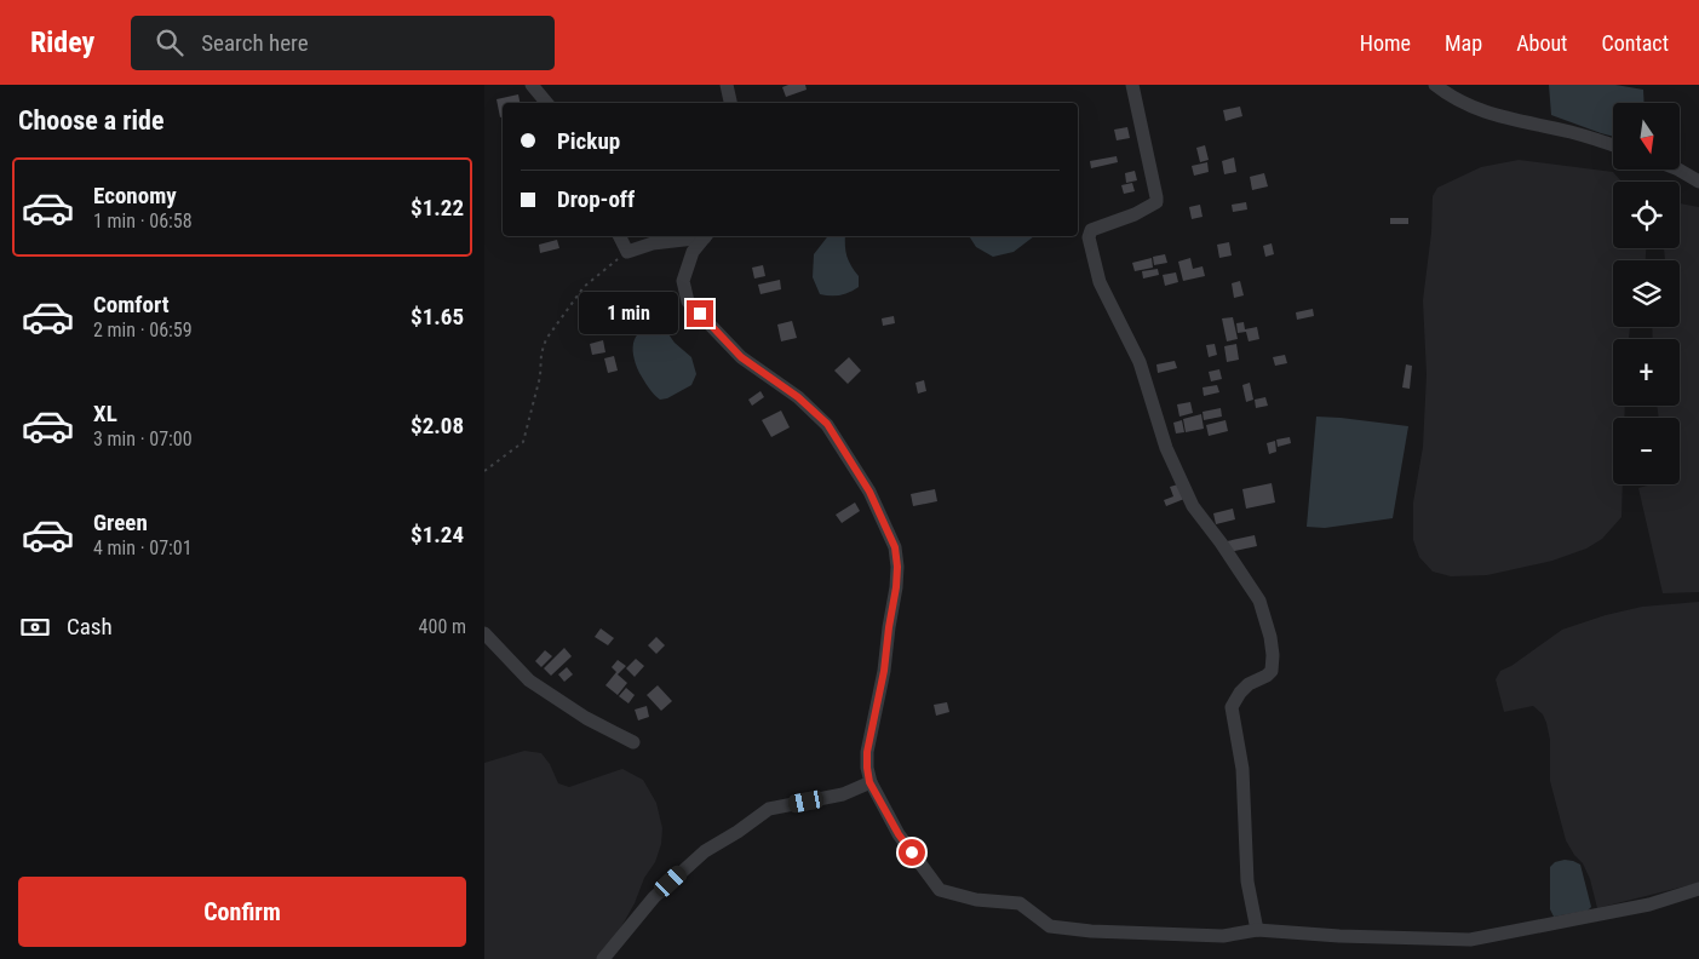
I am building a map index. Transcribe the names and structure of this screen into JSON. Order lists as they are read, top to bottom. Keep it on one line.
{"north":"bottom","page":{"header":"Ridey","search":"Search here","nav":["Home","Map","About","Contact"],"heading":"Choose a ride","map_buttons":["+","−"],"banner":["Pickup","Drop-off"],"list":[{"name":"Economy","note":"1 min · 06:58","value":"$1.22"},{"name":"Comfort","note":"2 min · 06:59","value":"$1.65"},{"name":"XL","note":"3 min · 07:00","value":"$2.08"},{"name":"Green","note":"4 min · 07:01","value":"$1.24"}],"bubble":"1 min","pay":["Cash","400 m"],"buttons":"Confirm"}}
